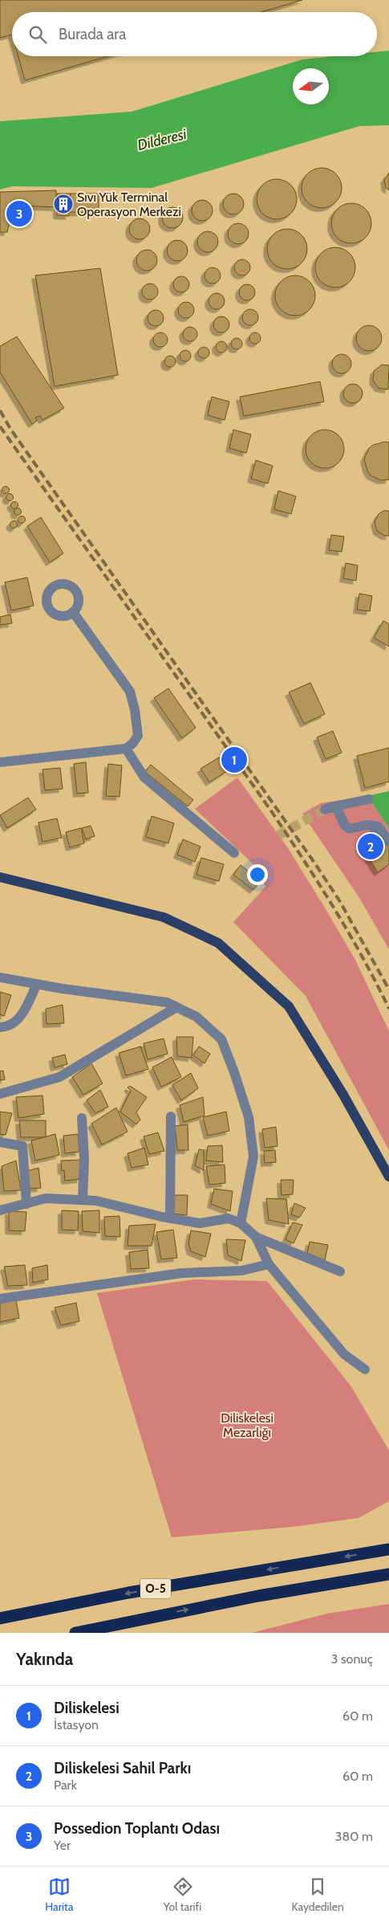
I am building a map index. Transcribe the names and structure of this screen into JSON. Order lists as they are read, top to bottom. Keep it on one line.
{"streets":{"highway":["O-5"]},"water":["Dilderesi"],"parks":["Diliskelesi Mezarlığı"],"places":{"building":["Sıvı Yük Terminal Operasyon Merkezi"]},"north":"left","page":{"search":"Burada ara","pins":["3","1","2"],"heading":["Yakında","3 sonuç"],"list":[{"mark":"1","name":"Diliskelesi","note":"İstasyon","value":"60 m"},{"mark":"2","name":"Diliskelesi Sahil Parkı","note":"Park","value":"60 m"},{"mark":"3","name":"Possedion Toplantı Odası","note":"Yer","value":"380 m"}],"nav":["Harita","Yol tarifi","Kaydedilen"]}}
